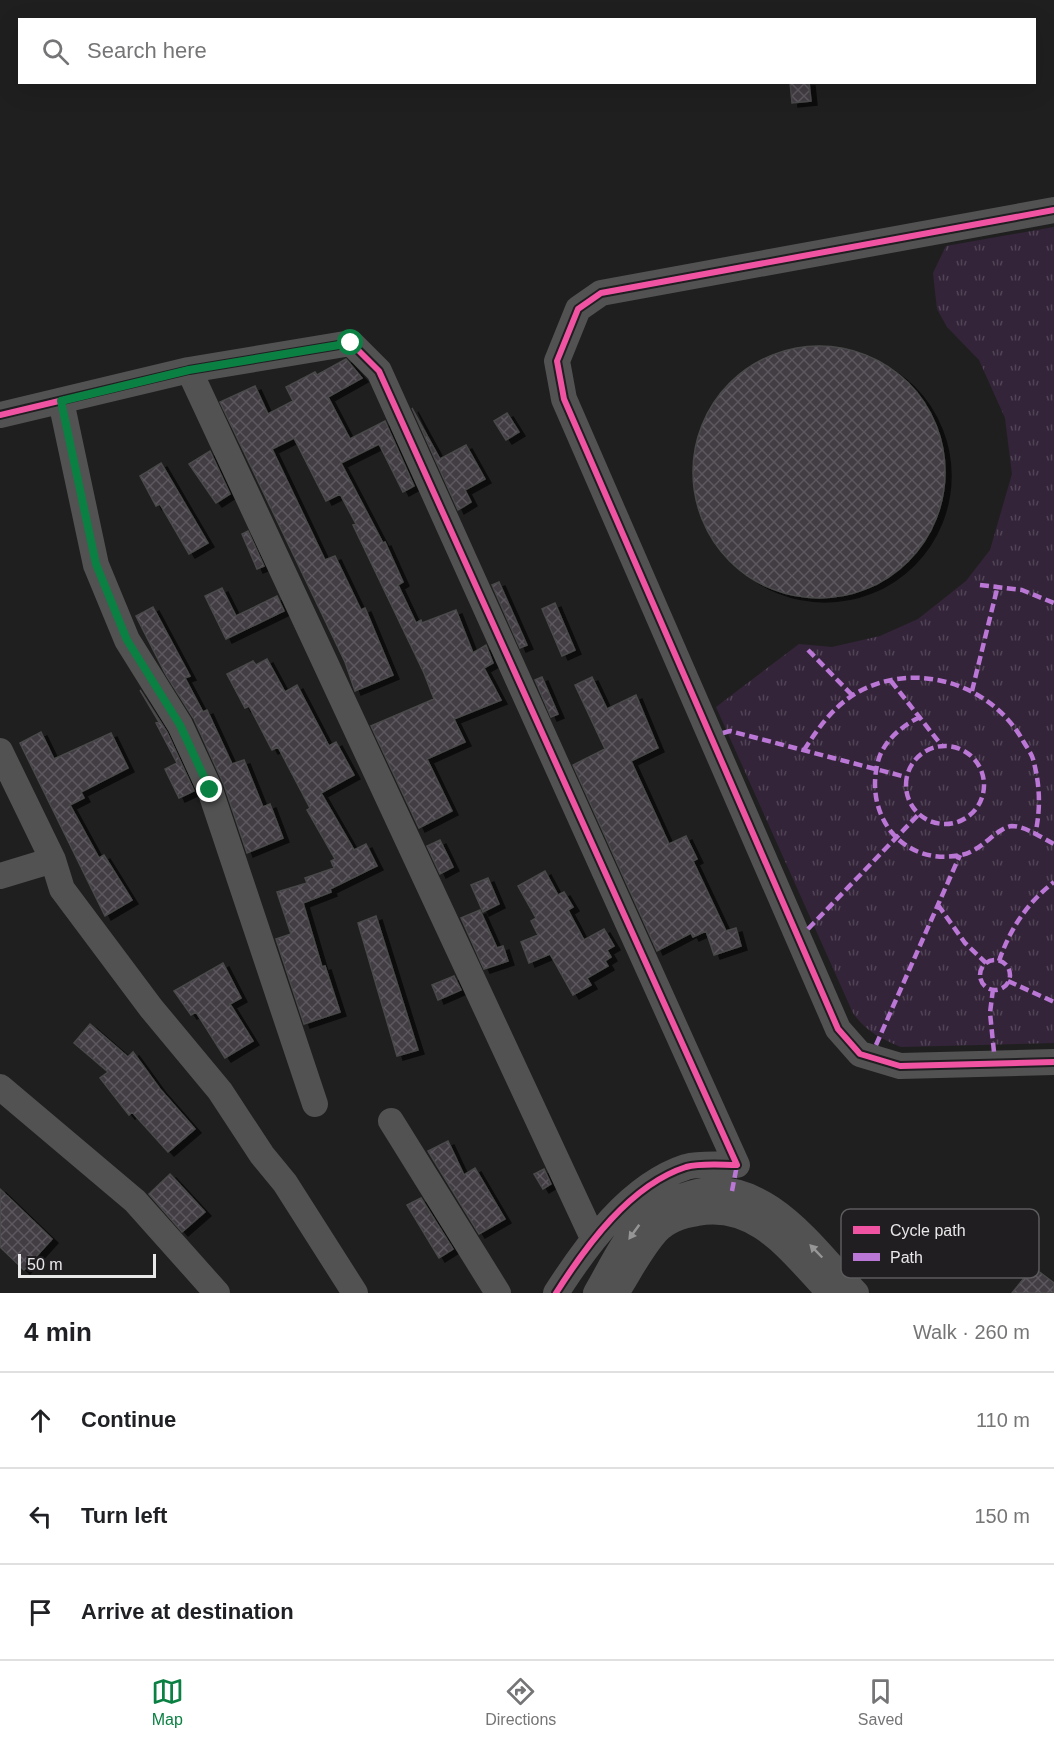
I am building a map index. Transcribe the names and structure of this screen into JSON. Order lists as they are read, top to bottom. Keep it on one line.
{"legend":["Cycle path","Path"],"scale_bar":"50 m","page":{"search":"Search here","scale":"50 m","heading":["4 min","Walk · 260 m"],"list":[["Continue","110 m"],["Turn left","150 m"],"Arrive at destination"],"nav":["Map","Directions","Saved"]}}
